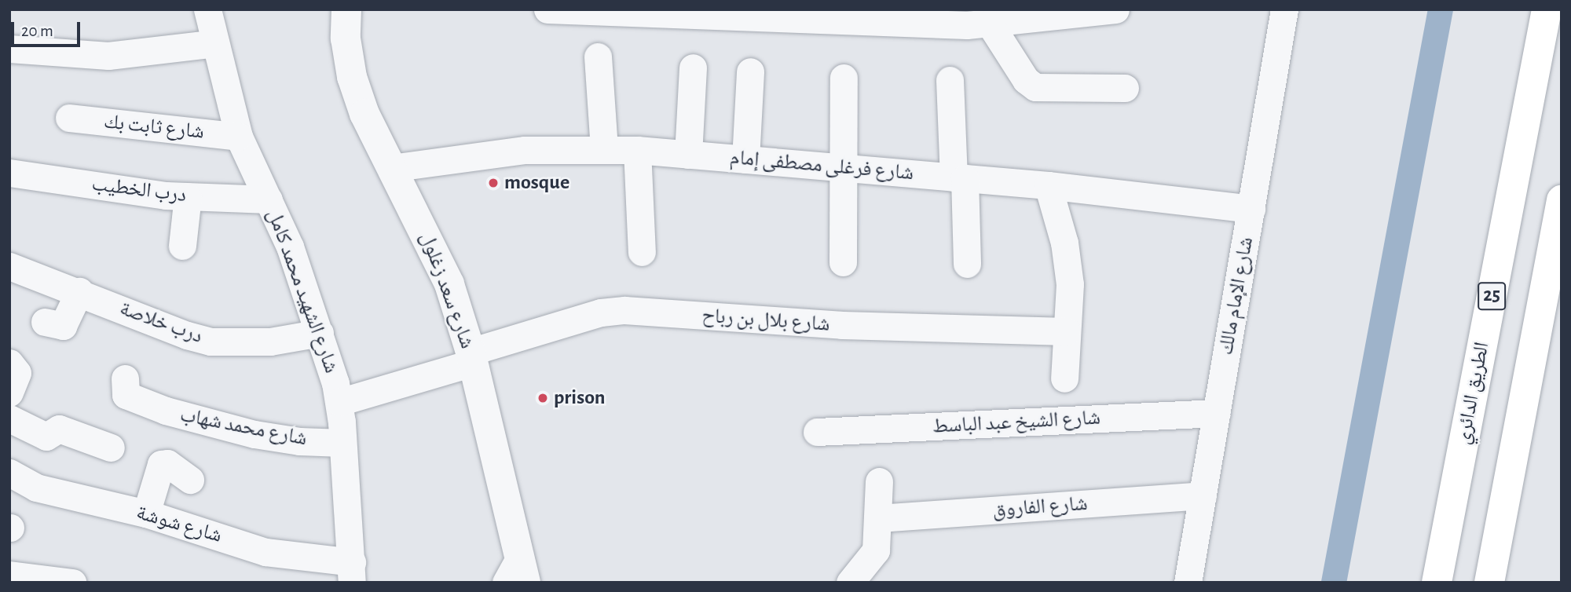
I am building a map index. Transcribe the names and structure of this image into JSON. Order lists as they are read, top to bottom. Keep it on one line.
{"streets":{"highway":["25","الطريق الدائري"],"street":["شارع ثابت بك","شارع فرغلى مصطفى إمام","درب الخطيب","شارع سعد زغلول","شارع الشهيد محمد كامل","شارع الإمام مالك","شارع بلال بن رباح","درب خلاصة","شارع الشيخ عبد الباسط","شارع محمد شهاب","شارع الفاروق","شارع شوشة"]},"crossings":[["شارع ثابت بك","شارع الشهيد محمد كامل"],["شارع فرغلى مصطفى إمام","شارع سعد زغلول"],["شارع فرغلى مصطفى إمام","شارع الإمام مالك"],["درب الخطيب","شارع الشهيد محمد كامل"],["شارع سعد زغلول","شارع بلال بن رباح"],["شارع الشهيد محمد كامل","شارع بلال بن رباح"],["شارع الشهيد محمد كامل","درب خلاصة"],["شارع الشهيد محمد كامل","شارع محمد شهاب"],["شارع الشهيد محمد كامل","شارع شوشة"],["شارع الإمام مالك","شارع الشيخ عبد الباسط"],["شارع الإمام مالك","شارع الفاروق"]],"places":["mosque","prison"],"scale_bar":"20 m"}
